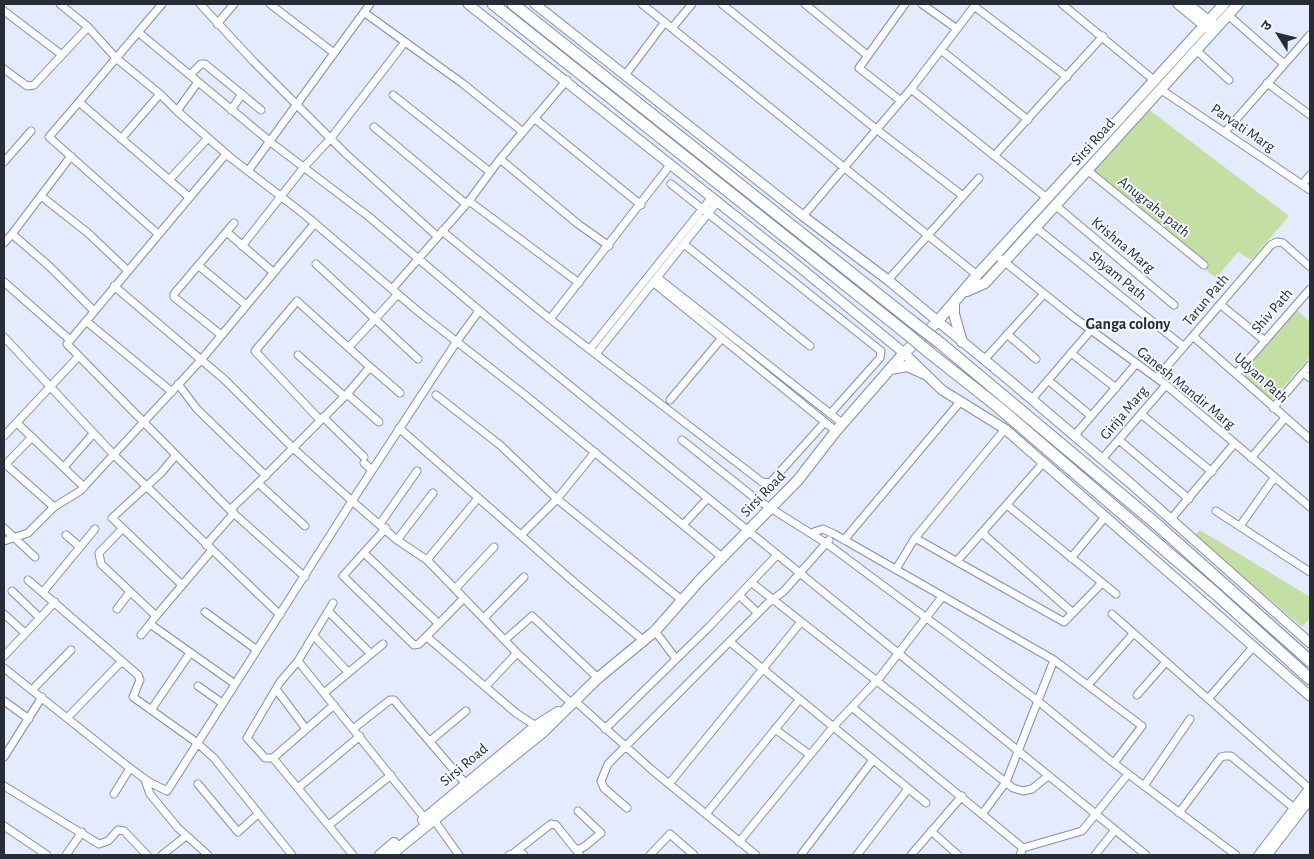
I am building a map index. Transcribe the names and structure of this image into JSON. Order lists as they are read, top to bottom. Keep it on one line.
{"streets":{"main road":["Sirsi Road"],"street":["Parvati Marg","Anugraha path","Krishna Marg","Shyam Path","Tarun Path","Shiv Path","Udyan Path","Ganesh Mandir Marg","Girija Marg"]},"crossings":[["Parvati Marg","Sirsi Road"],["Sirsi Road","Anugraha path"],["Sirsi Road","Krishna Marg"],["Sirsi Road","Shyam Path"],["Sirsi Road","Ganesh Mandir Marg"],["Shyam Path","Tarun Path"],["Tarun Path","Udyan Path"],["Tarun Path","Ganesh Mandir Marg"],["Shiv Path","Udyan Path"],["Ganesh Mandir Marg","Girija Marg"]],"districts":["Ganga colony"],"north":"top left"}
